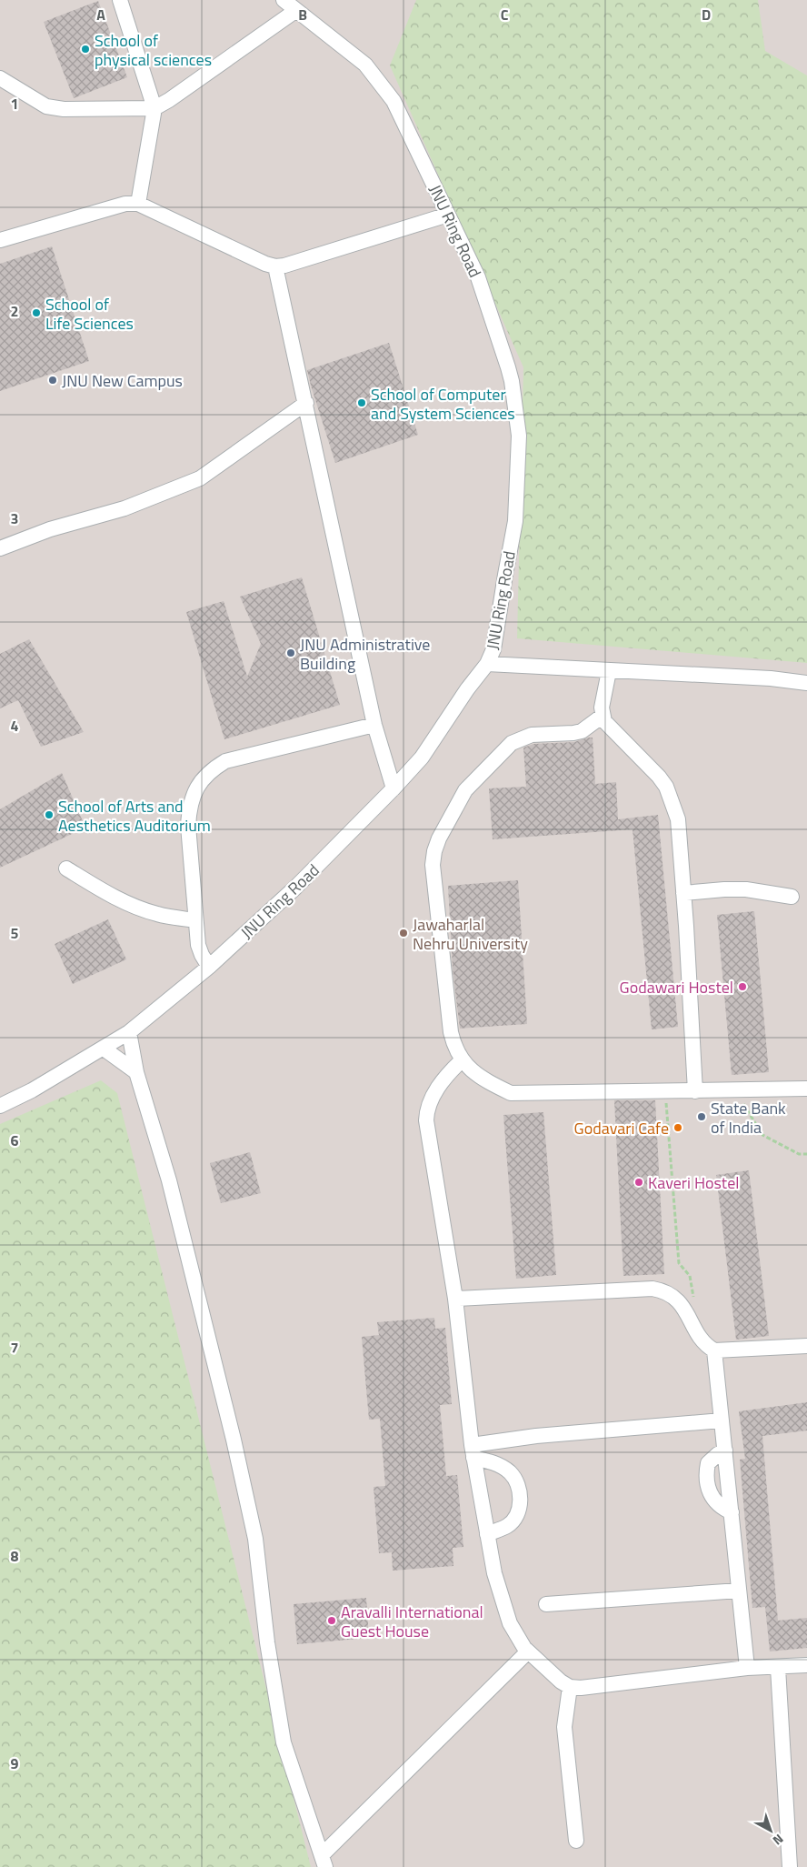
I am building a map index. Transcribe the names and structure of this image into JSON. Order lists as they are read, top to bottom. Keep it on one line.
{"streets":{"lane":["JNU Ring Road"]},"places":["School of physical sciences","School of Life Sciences","JNU New Campus","School of Computer and System Sciences","JNU Administrative Building","School of Arts and Aesthetics Auditorium","Jawaharlal Nehru University","Godawari Hostel","State Bank of India","Godavari Cafe","Kaveri Hostel","Aravalli International Guest House"],"north":"bottom right","grid":{"columns":["A","B","C","D"],"rows":["1","2","3","4","5","6","7","8","9"]}}
